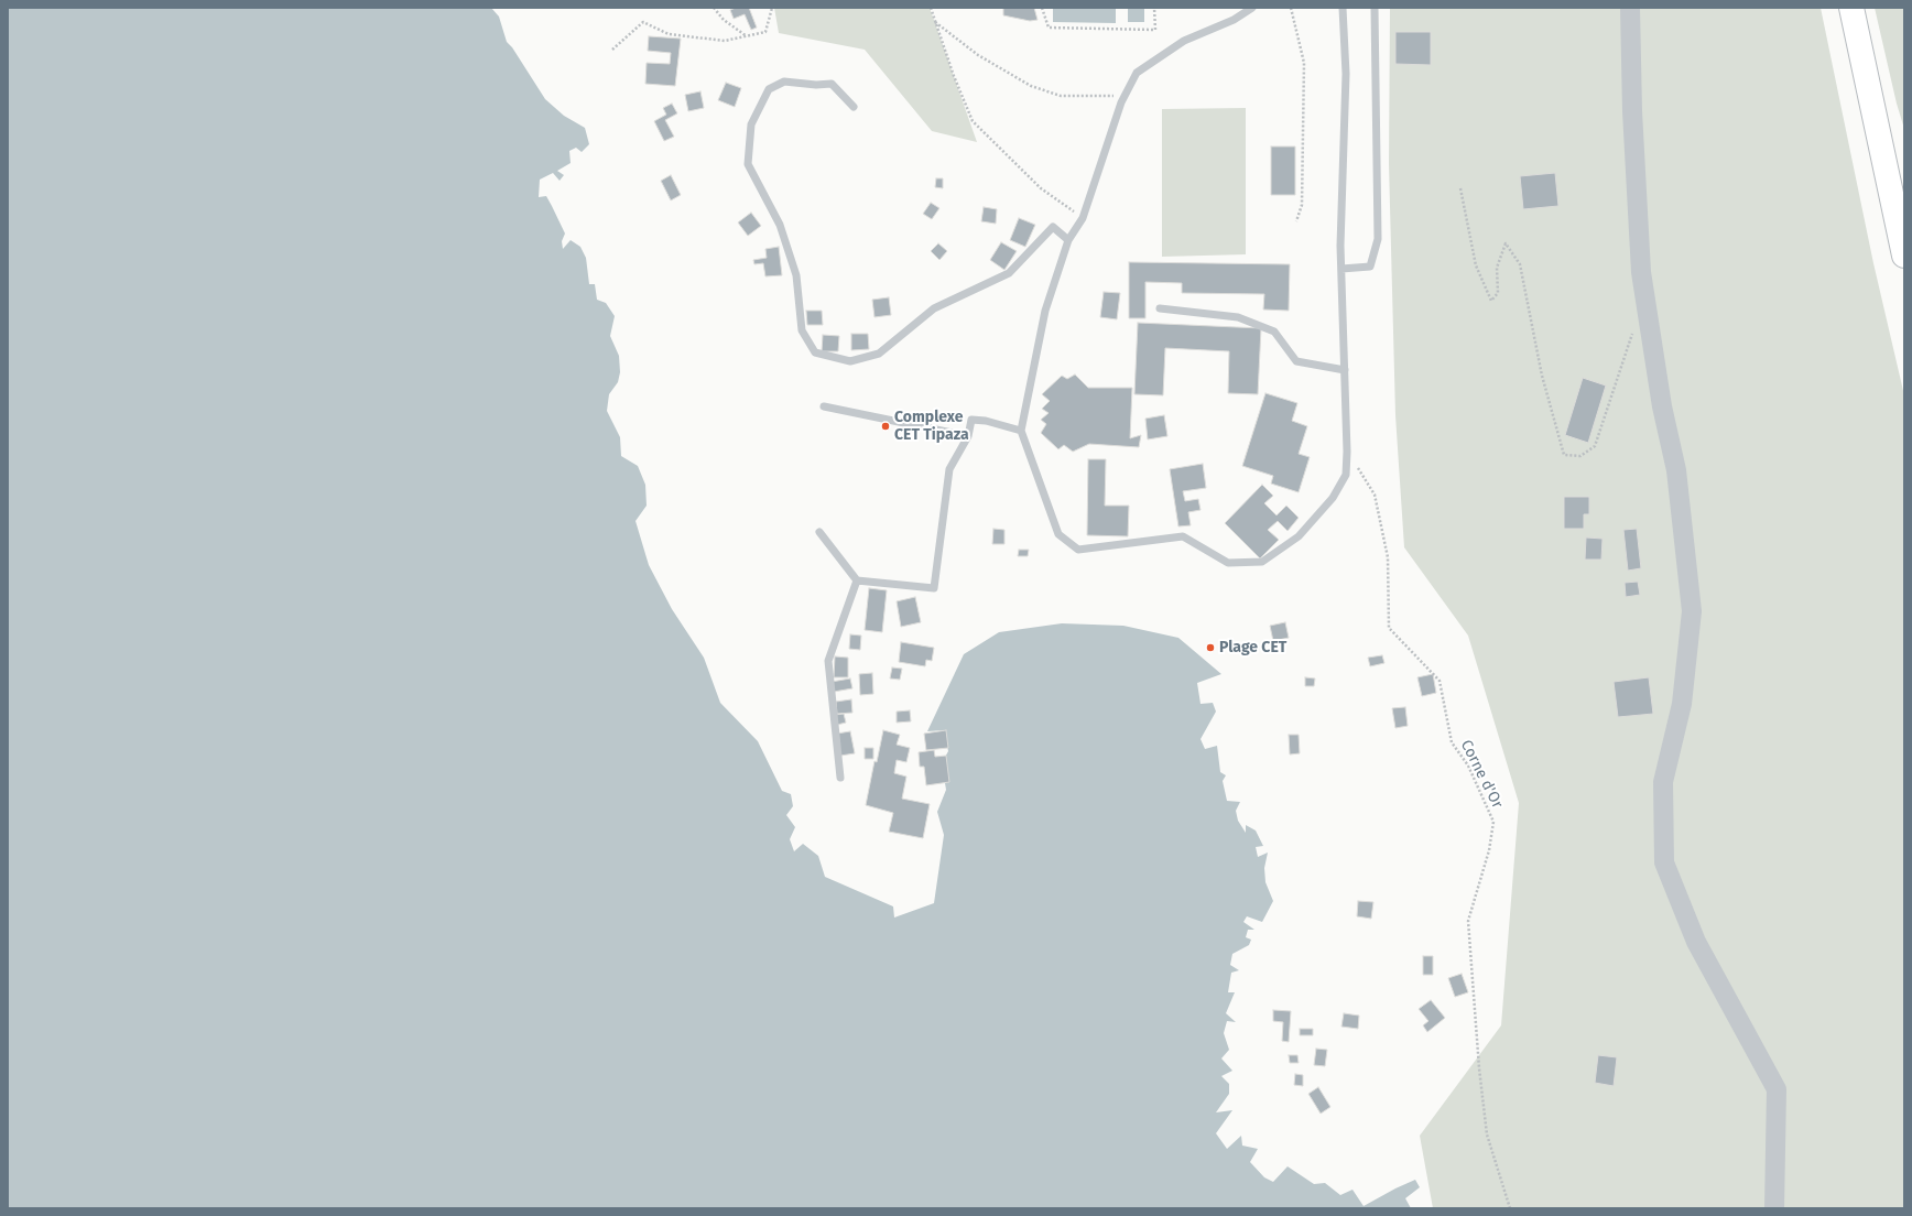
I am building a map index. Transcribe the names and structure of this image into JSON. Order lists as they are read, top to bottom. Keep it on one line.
{"streets":{"path":["Corne d'Or"]},"places":["Complexe CET Tipaza","Plage CET"]}
